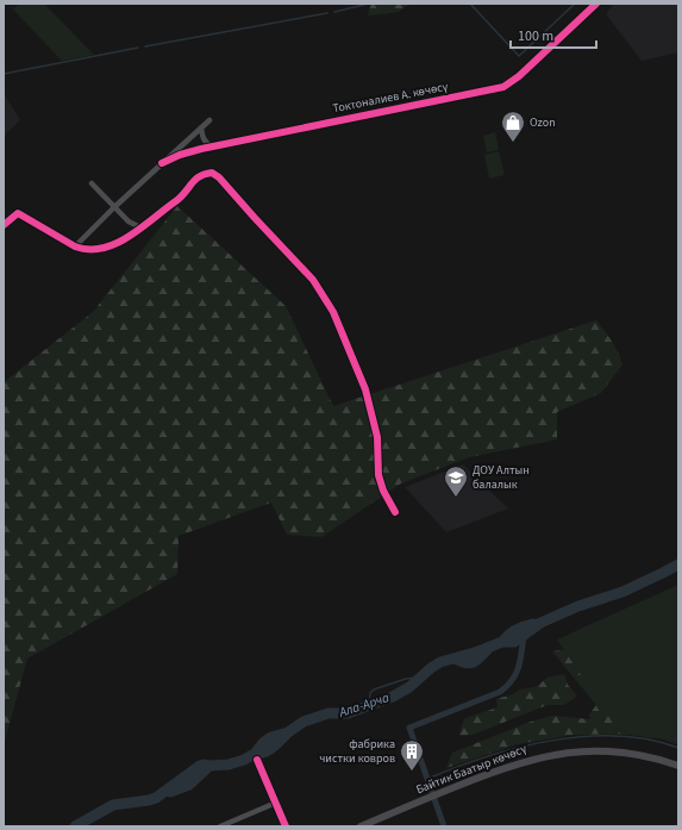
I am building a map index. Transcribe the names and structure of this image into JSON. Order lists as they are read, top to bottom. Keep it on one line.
{"streets":{"main road":["Байтик Баатыр көчөсү"],"street":["Токтоналиев А. көчөсү"]},"water":["Ала-Арча"],"places":{"shop":["Ozon"],"school or university":["ДОУ Алтын балалык"],"building":["фабрика чистки ковров"]},"scale_bar":"100 m"}
